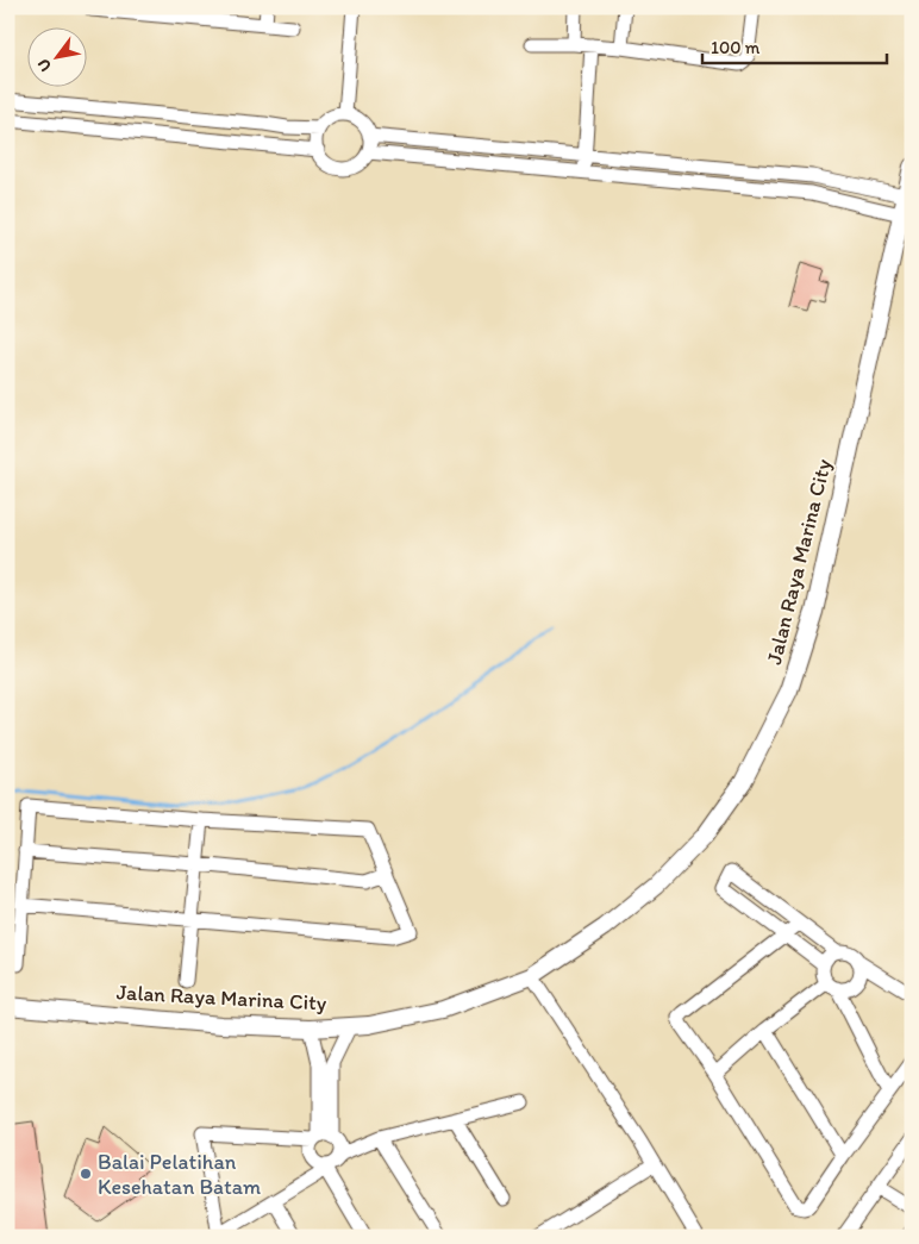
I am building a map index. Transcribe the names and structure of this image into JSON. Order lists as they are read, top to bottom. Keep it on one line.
{"streets":{"main road":["Jalan Raya Marina City"]},"places":["Balai Pelatihan Kesehatan Batam"],"scale_bar":"100 m","north":"bottom left"}
